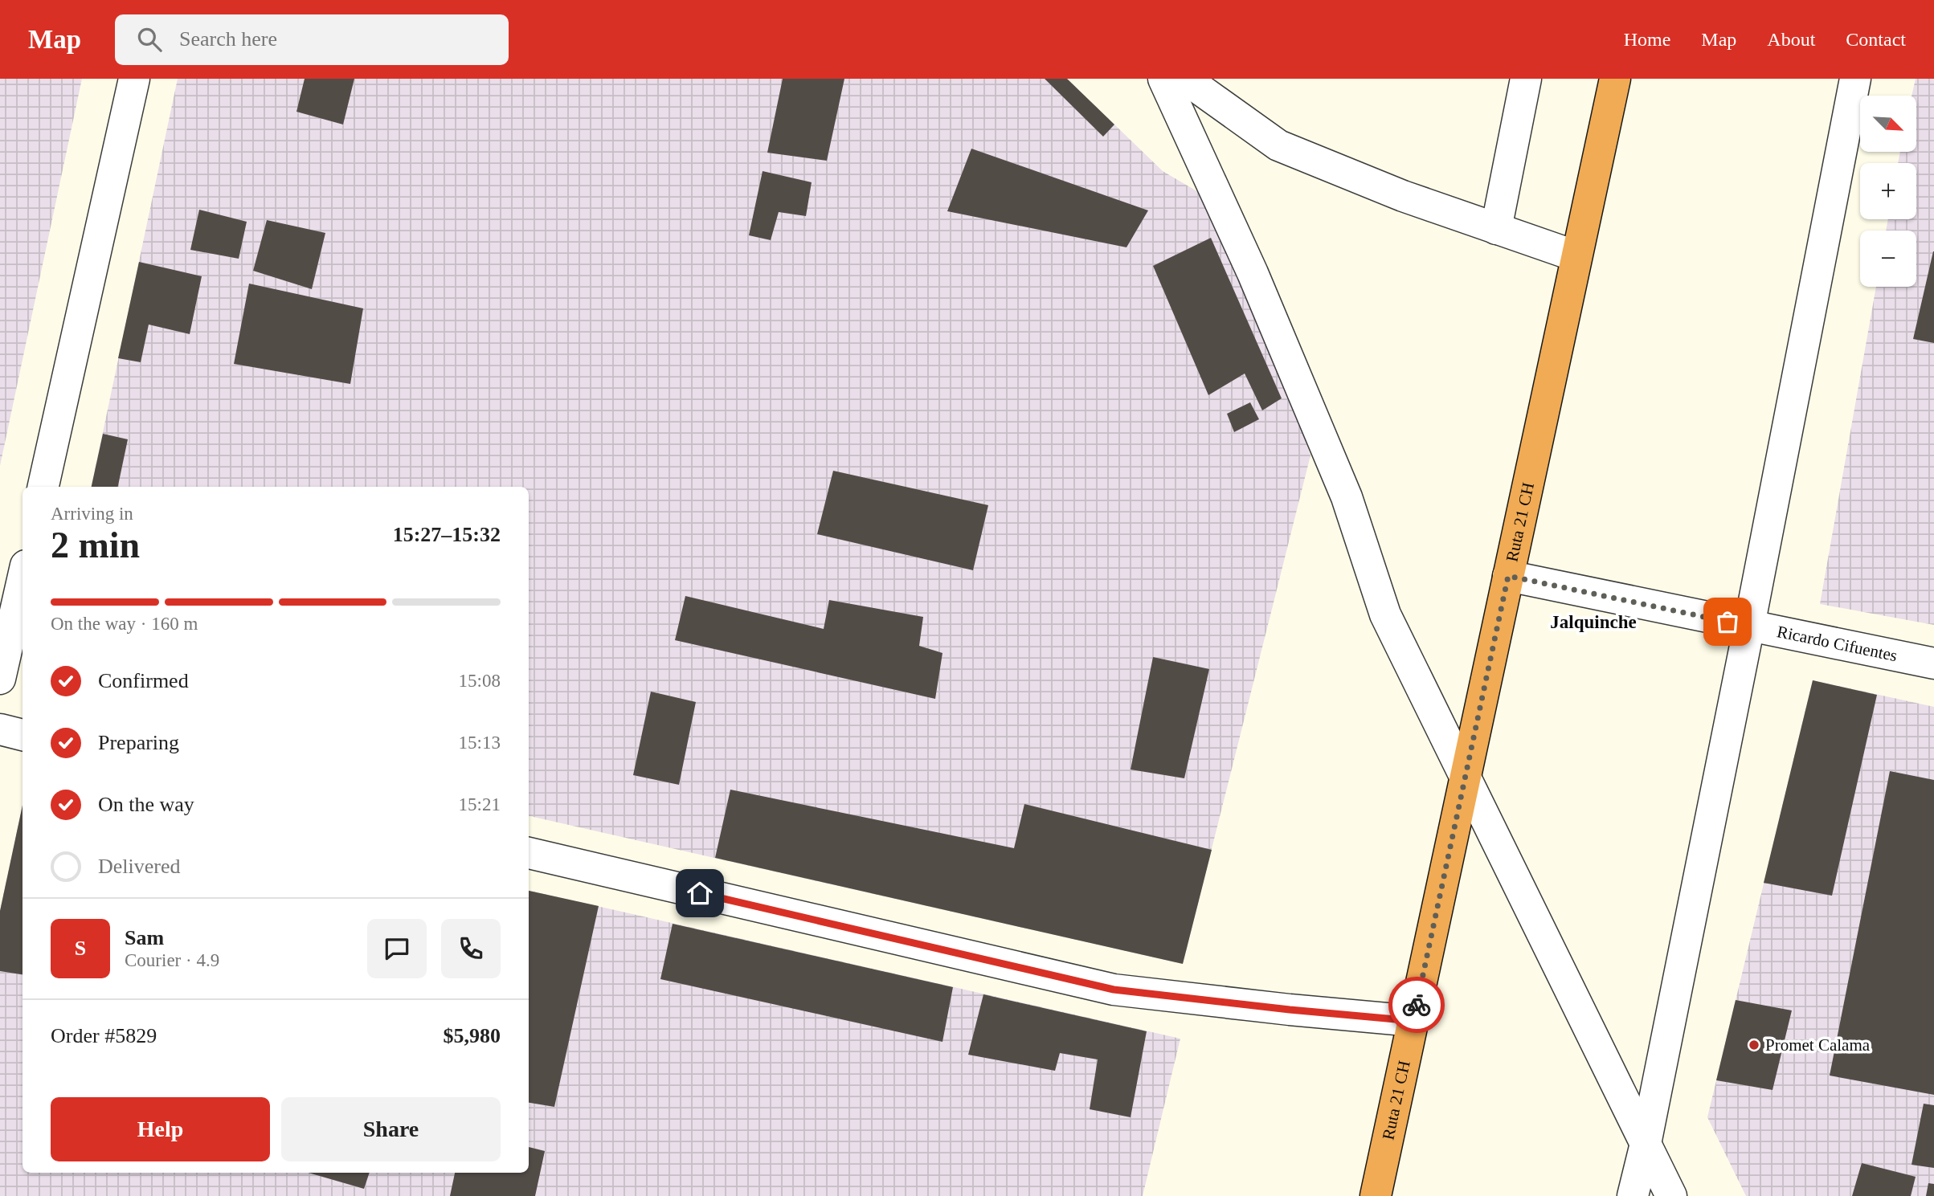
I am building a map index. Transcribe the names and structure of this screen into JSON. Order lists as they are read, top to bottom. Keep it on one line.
{"streets":{"highway":["Ruta 21 CH"],"street":["Ricardo Cifuentes"]},"crossings":[["Ruta 21 CH","Ricardo Cifuentes"]],"districts":["Jalquinche"],"places":["Promet Calama"],"north":"bottom right","page":{"header":"Map","search":"Search here","nav":["Home","Map","About","Contact"],"map_buttons":["+","−"],"heading":["2 min","Arriving in","15:27–15:32"],"panel":["Sam","Courier · 4.9","Order #5829","$5,980"],"bar":"On the way · 160 m","list":[["Confirmed","15:08"],["Preparing","15:13"],["On the way","15:21"],"Delivered"],"round":"S","buttons":["Help","Share"]}}
